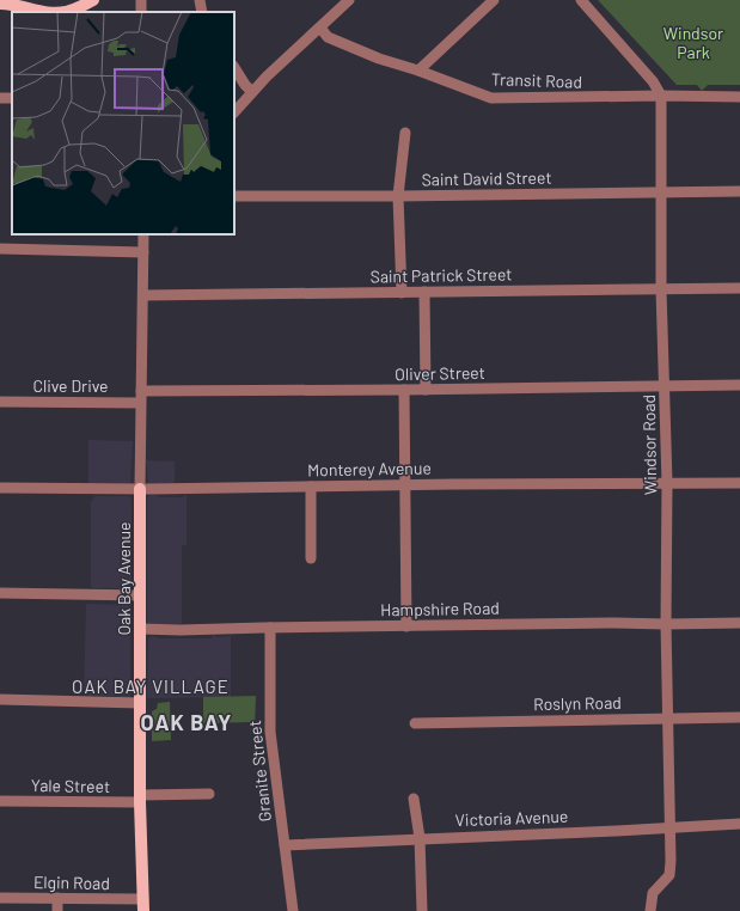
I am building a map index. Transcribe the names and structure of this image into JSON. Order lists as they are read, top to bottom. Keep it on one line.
{"streets":{"main road":["Oak Bay Avenue"],"street":["Transit Road","Saint David Street","Saint Patrick Street","Oliver Street","Clive Drive","Windsor Road","Monterey Avenue","Hampshire Road","Roslyn Road","Granite Street","Yale Street","Victoria Avenue","Elgin Road"]},"crossings":[["Transit Road","Windsor Road"],["Saint David Street","Windsor Road"],["Saint Patrick Street","Windsor Road"],["Saint Patrick Street","Oak Bay Avenue"],["Oliver Street","Windsor Road"],["Oliver Street","Oak Bay Avenue"],["Clive Drive","Oak Bay Avenue"],["Windsor Road","Monterey Avenue"],["Windsor Road","Hampshire Road"],["Windsor Road","Roslyn Road"],["Windsor Road","Victoria Avenue"],["Monterey Avenue","Oak Bay Avenue"],["Oak Bay Avenue","Hampshire Road"],["Oak Bay Avenue","Yale Street"],["Oak Bay Avenue","Elgin Road"],["Hampshire Road","Granite Street"],["Granite Street","Victoria Avenue"]],"districts":["OAK BAY VILLAGE","OAK BAY"],"parks":["Windsor Park"]}
